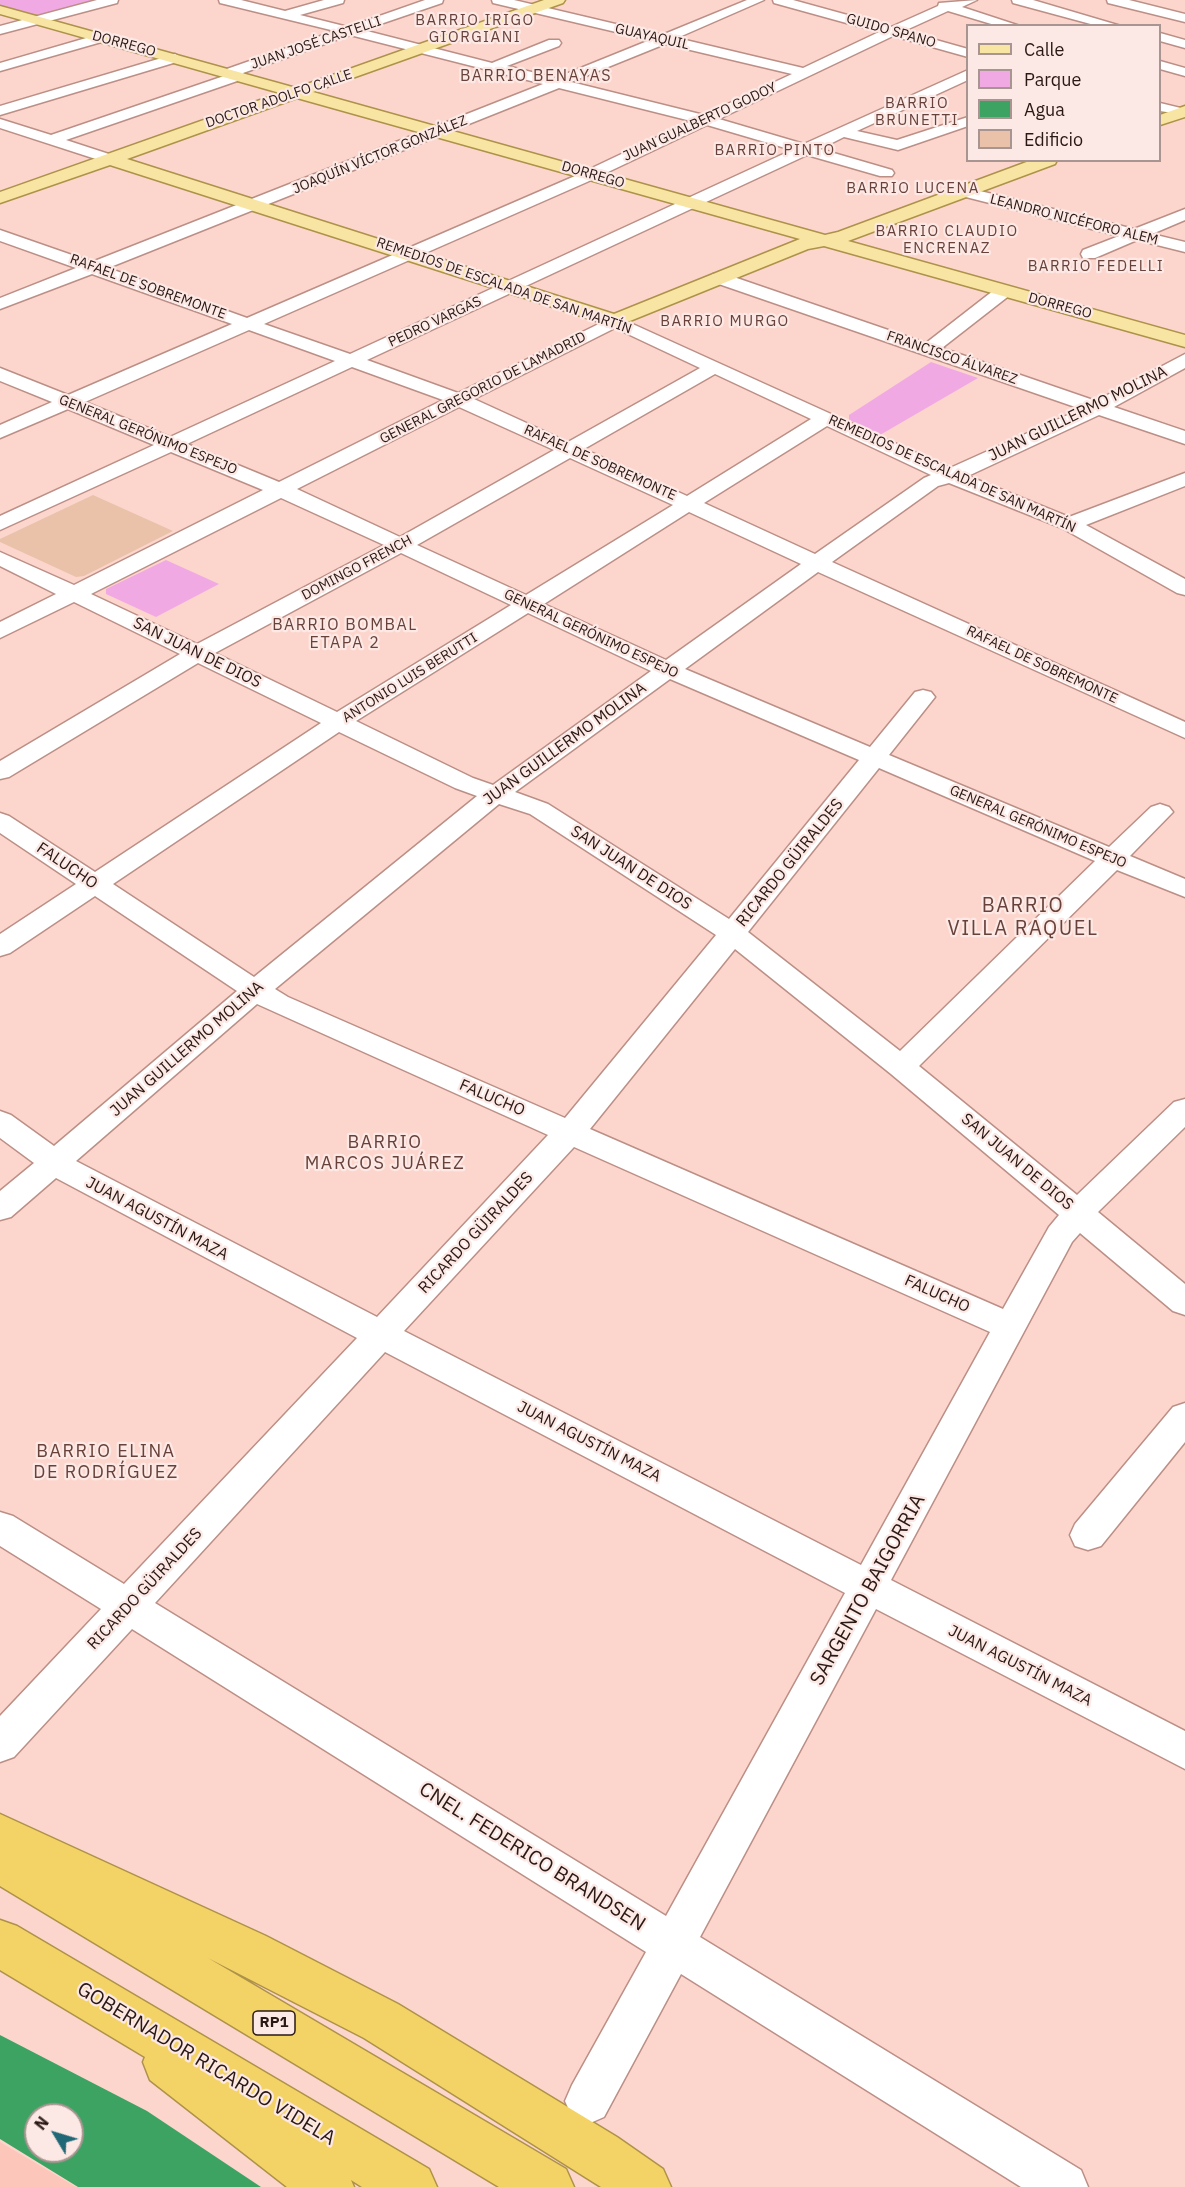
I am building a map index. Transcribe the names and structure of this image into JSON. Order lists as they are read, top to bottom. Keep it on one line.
{"streets":{"highway":["RP1","GOBERNADOR RICARDO VIDELA"],"main road":["DORREGO","DOCTOR ADOLFO CALLE","REMEDIOS DE ESCALADA DE SAN MARTÍN","GENERAL GREGORIO DE LAMADRID"],"street":["GUIDO SPANO","GUAYAQUIL","JUAN JOSÉ CASTELLI","JUAN GUALBERTO GODOY","JOAQUÍN VÍCTOR GONZÁLEZ","LEANDRO NICÉFORO ALEM","RAFAEL DE SOBREMONTE","PEDRO VARGAS","FRANCISCO ÁLVAREZ","JUAN GUILLERMO MOLINA","GENERAL GERÓNIMO ESPEJO","DOMINGO FRENCH","SAN JUAN DE DIOS","ANTONIO LUIS BERUTTI","RICARDO GÜIRALDES","FALUCHO","JUAN AGUSTÍN MAZA","SARGENTO BAIGORRIA","CNEL. FEDERICO BRANDSEN"]},"crossings":[["GUIDO SPANO","JUAN GUALBERTO GODOY"],["GUAYAQUIL","DOCTOR ADOLFO CALLE"],["GUAYAQUIL","JUAN GUALBERTO GODOY"],["GUAYAQUIL","JOAQUÍN VÍCTOR GONZÁLEZ"],["JUAN JOSÉ CASTELLI","DORREGO"],["JUAN JOSÉ CASTELLI","REMEDIOS DE ESCALADA DE SAN MARTÍN"],["DORREGO","DOCTOR ADOLFO CALLE"],["DORREGO","JUAN GUALBERTO GODOY"],["DORREGO","JOAQUÍN VÍCTOR GONZÁLEZ"],["DORREGO","PEDRO VARGAS"],["DORREGO","GENERAL GREGORIO DE LAMADRID"],["DOCTOR ADOLFO CALLE","REMEDIOS DE ESCALADA DE SAN MARTÍN"],["JUAN GUALBERTO GODOY","REMEDIOS DE ESCALADA DE SAN MARTÍN"],["JUAN GUALBERTO GODOY","RAFAEL DE SOBREMONTE"],["JUAN GUALBERTO GODOY","GENERAL GERÓNIMO ESPEJO"],["JOAQUÍN VÍCTOR GONZÁLEZ","REMEDIOS DE ESCALADA DE SAN MARTÍN"],["JOAQUÍN VÍCTOR GONZÁLEZ","RAFAEL DE SOBREMONTE"],["LEANDRO NICÉFORO ALEM","GENERAL GREGORIO DE LAMADRID"],["REMEDIOS DE ESCALADA DE SAN MARTÍN","PEDRO VARGAS"],["REMEDIOS DE ESCALADA DE SAN MARTÍN","GENERAL GREGORIO DE LAMADRID"],["REMEDIOS DE ESCALADA DE SAN MARTÍN","JUAN GUILLERMO MOLINA"],["REMEDIOS DE ESCALADA DE SAN MARTÍN","DOMINGO FRENCH"],["REMEDIOS DE ESCALADA DE SAN MARTÍN","ANTONIO LUIS BERUTTI"],["RAFAEL DE SOBREMONTE","PEDRO VARGAS"],["RAFAEL DE SOBREMONTE","GENERAL GREGORIO DE LAMADRID"],["RAFAEL DE SOBREMONTE","JUAN GUILLERMO MOLINA"],["RAFAEL DE SOBREMONTE","DOMINGO FRENCH"],["RAFAEL DE SOBREMONTE","ANTONIO LUIS BERUTTI"],["PEDRO VARGAS","GENERAL GERÓNIMO ESPEJO"],["FRANCISCO ÁLVAREZ","GENERAL GREGORIO DE LAMADRID"],["FRANCISCO ÁLVAREZ","JUAN GUILLERMO MOLINA"],["GENERAL GREGORIO DE LAMADRID","GENERAL GERÓNIMO ESPEJO"],["GENERAL GREGORIO DE LAMADRID","SAN JUAN DE DIOS"],["JUAN GUILLERMO MOLINA","GENERAL GERÓNIMO ESPEJO"],["JUAN GUILLERMO MOLINA","SAN JUAN DE DIOS"],["JUAN GUILLERMO MOLINA","FALUCHO"],["JUAN GUILLERMO MOLINA","JUAN AGUSTÍN MAZA"],["GENERAL GERÓNIMO ESPEJO","DOMINGO FRENCH"],["GENERAL GERÓNIMO ESPEJO","ANTONIO LUIS BERUTTI"],["GENERAL GERÓNIMO ESPEJO","RICARDO GÜIRALDES"],["DOMINGO FRENCH","SAN JUAN DE DIOS"],["SAN JUAN DE DIOS","ANTONIO LUIS BERUTTI"],["SAN JUAN DE DIOS","RICARDO GÜIRALDES"],["SAN JUAN DE DIOS","SARGENTO BAIGORRIA"],["ANTONIO LUIS BERUTTI","FALUCHO"],["RICARDO GÜIRALDES","FALUCHO"],["RICARDO GÜIRALDES","JUAN AGUSTÍN MAZA"],["RICARDO GÜIRALDES","CNEL. FEDERICO BRANDSEN"],["FALUCHO","SARGENTO BAIGORRIA"],["JUAN AGUSTÍN MAZA","SARGENTO BAIGORRIA"],["SARGENTO BAIGORRIA","CNEL. FEDERICO BRANDSEN"]],"districts":["BARRIO IRIGO GIORGIANI","BARRIO BENAYAS","BARRIO BRUNETTI","BARRIO PINTO","BARRIO LUCENA","BARRIO CLAUDIO ENCRENAZ","BARRIO FEDELLI","BARRIO MURGO","BARRIO BOMBAL ETAPA 2","BARRIO VILLA RAQUEL","BARRIO MARCOS JUÁREZ","BARRIO ELINA DE RODRÍGUEZ"],"legend":["Calle","Parque","Agua","Edificio"],"north":"top left"}
